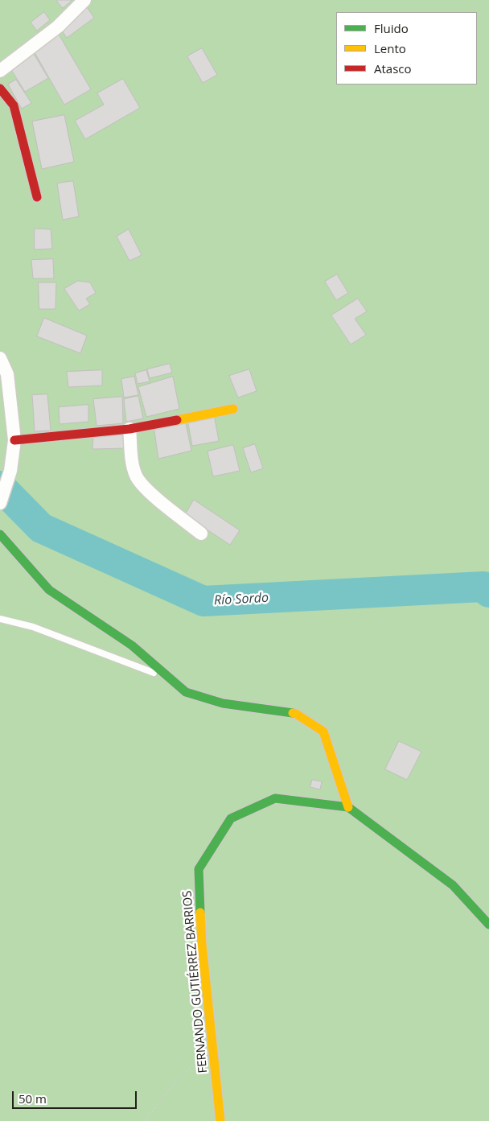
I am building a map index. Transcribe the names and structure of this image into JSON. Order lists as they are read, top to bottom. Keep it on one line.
{"streets":{"street":["FERNANDO GUTIÉRREZ BARRIOS"]},"water":["Río Sordo"],"legend":["Fluido","Lento","Atasco"],"scale_bar":"50 m"}
